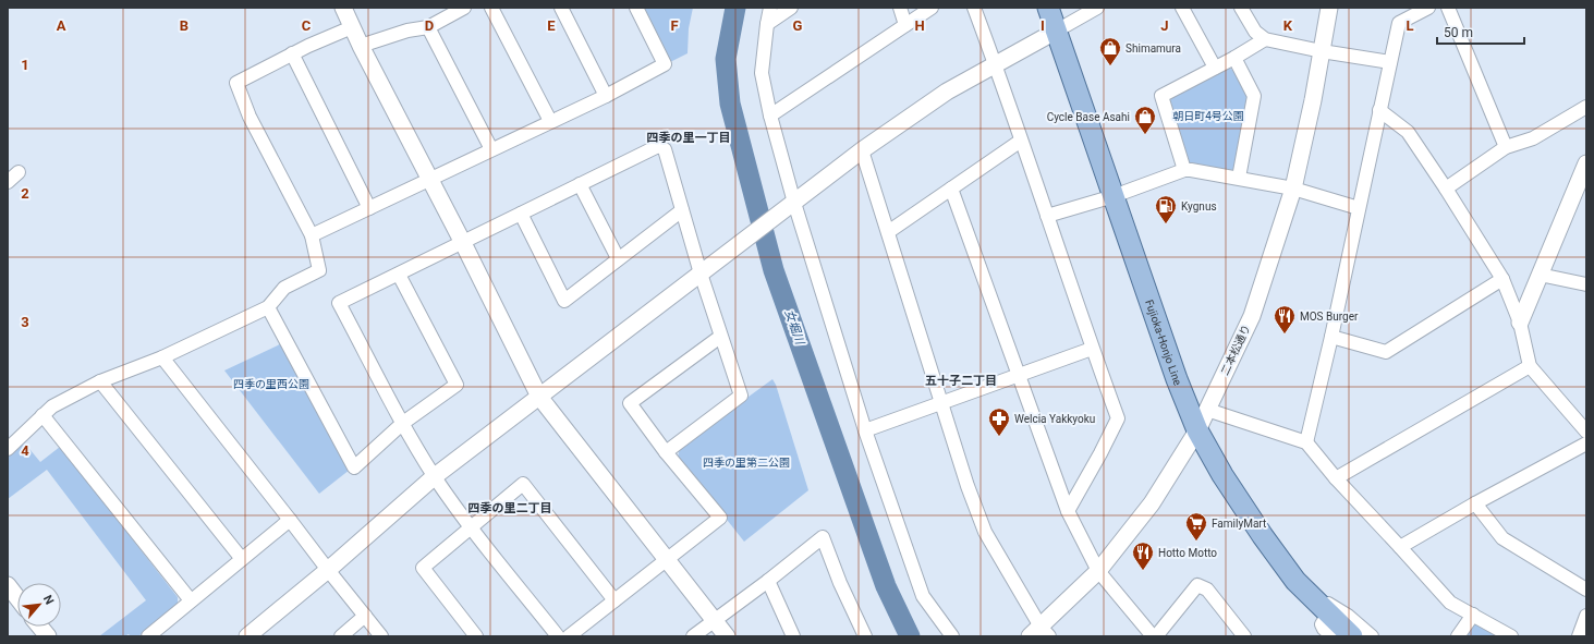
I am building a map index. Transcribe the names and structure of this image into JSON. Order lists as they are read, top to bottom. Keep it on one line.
{"streets":{"main road":["Fujioka-Honjo Line"],"street":["二本松通り"]},"crossings":[["Fujioka-Honjo Line","二本松通り"]],"districts":["四季の里一丁目","五十子二丁目","四季の里二丁目"],"water":["女堀川"],"parks":["朝日町4号公園","四季の里西公園","四季の里第二公園"],"places":{"shop":["Shimamura","Cycle Base Asahi"],"fuel station":["Kygnus"],"restaurant":["MOS Burger","Hotto Motto"],"pharmacy":["Welcia Yakkyoku"],"supermarket":["FamilyMart"]},"scale_bar":"50 m","north":"top right","grid":{"columns":["A","B","C","D","E","F","G","H","I","J","K","L"],"rows":["1","2","3","4"]}}
